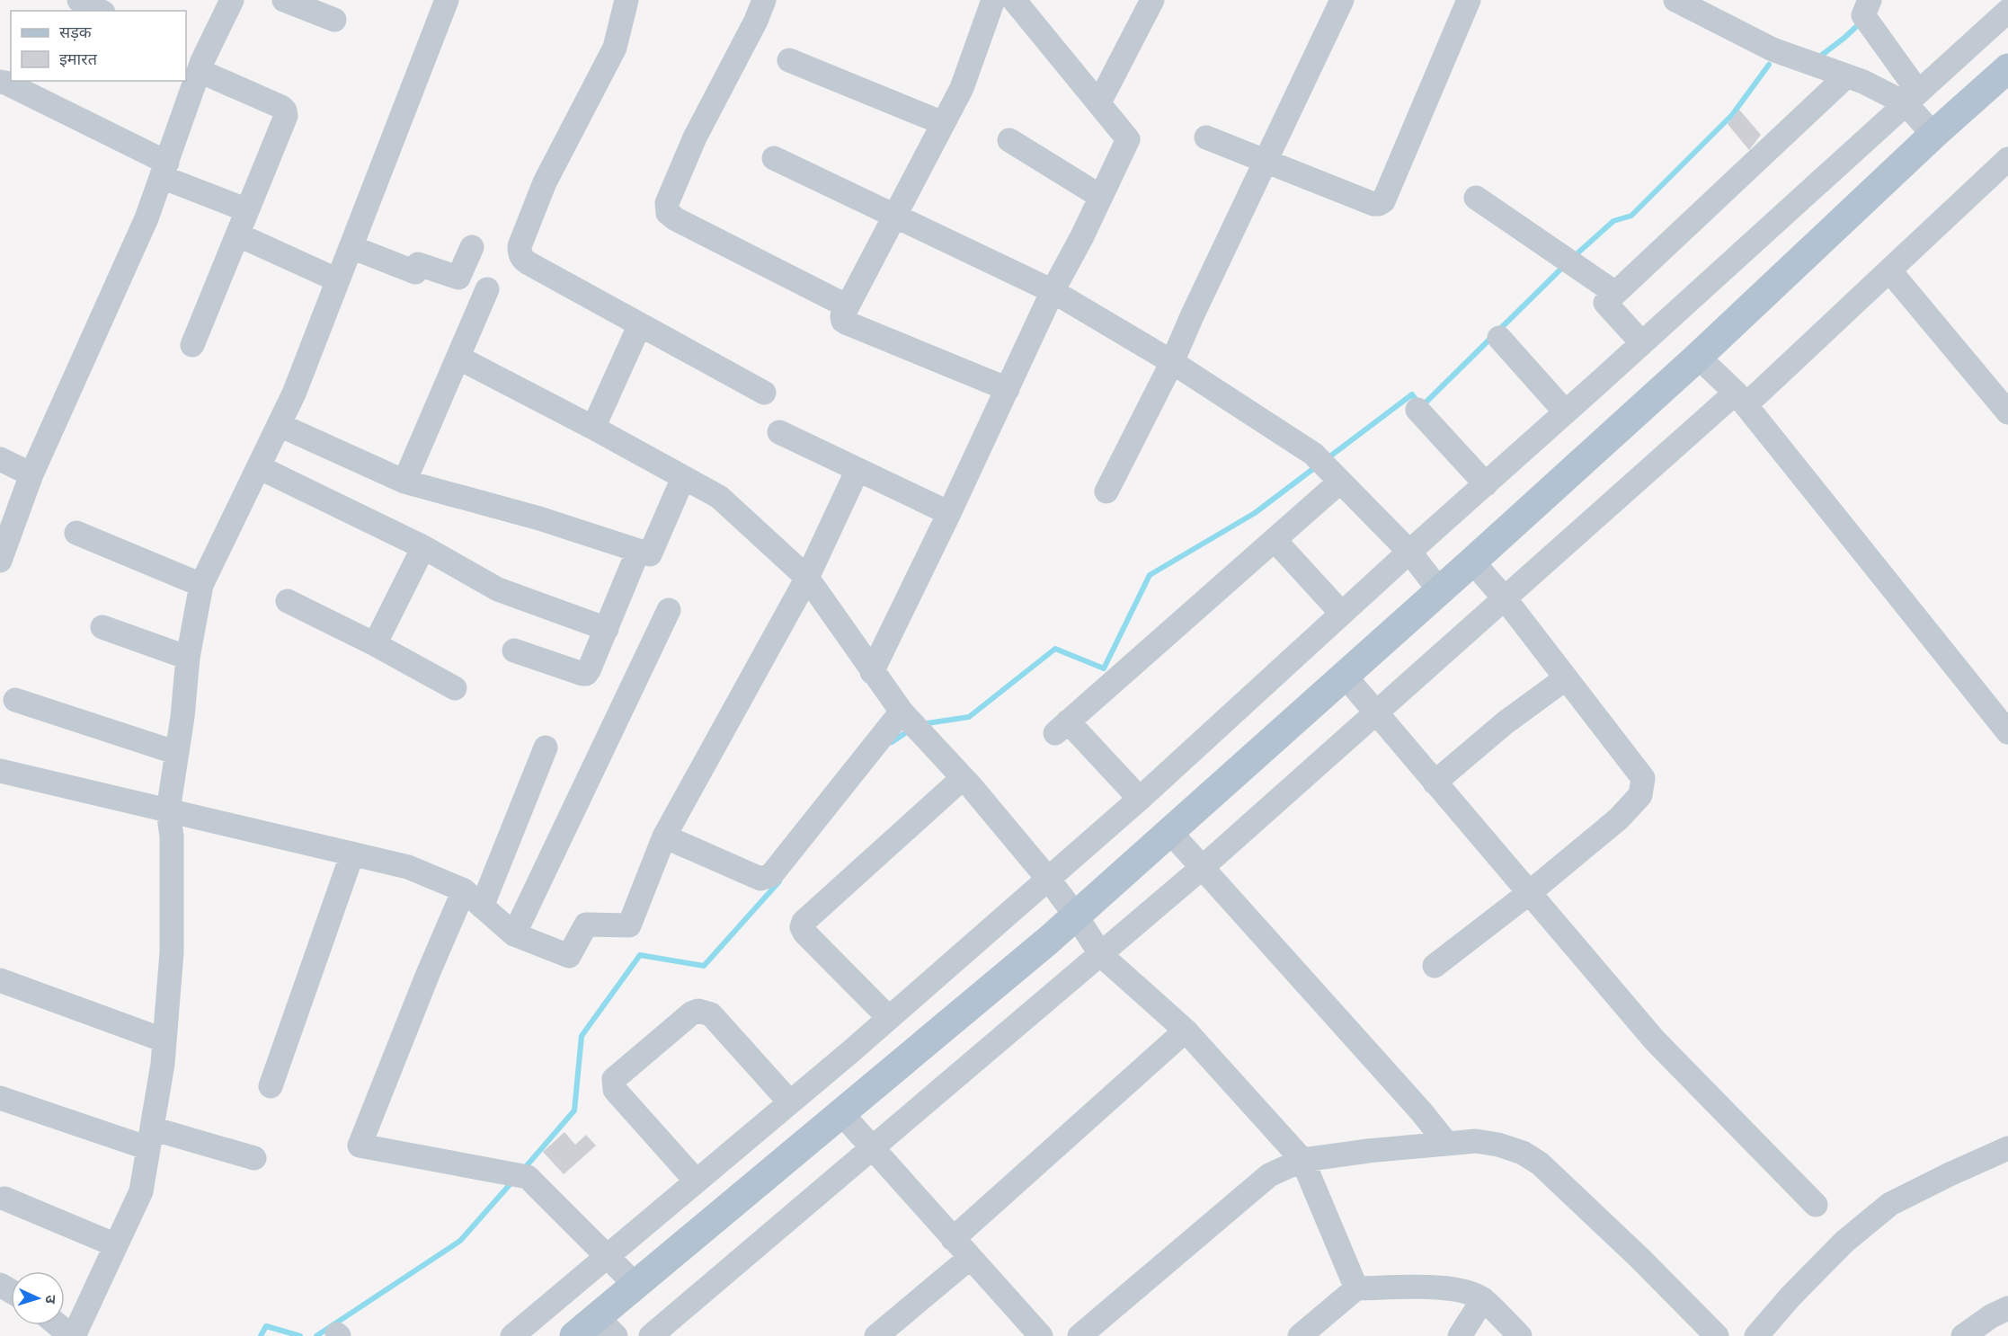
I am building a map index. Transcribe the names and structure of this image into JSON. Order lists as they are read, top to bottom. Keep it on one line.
{"legend":["सड़क","इमारत"],"north":"right"}
